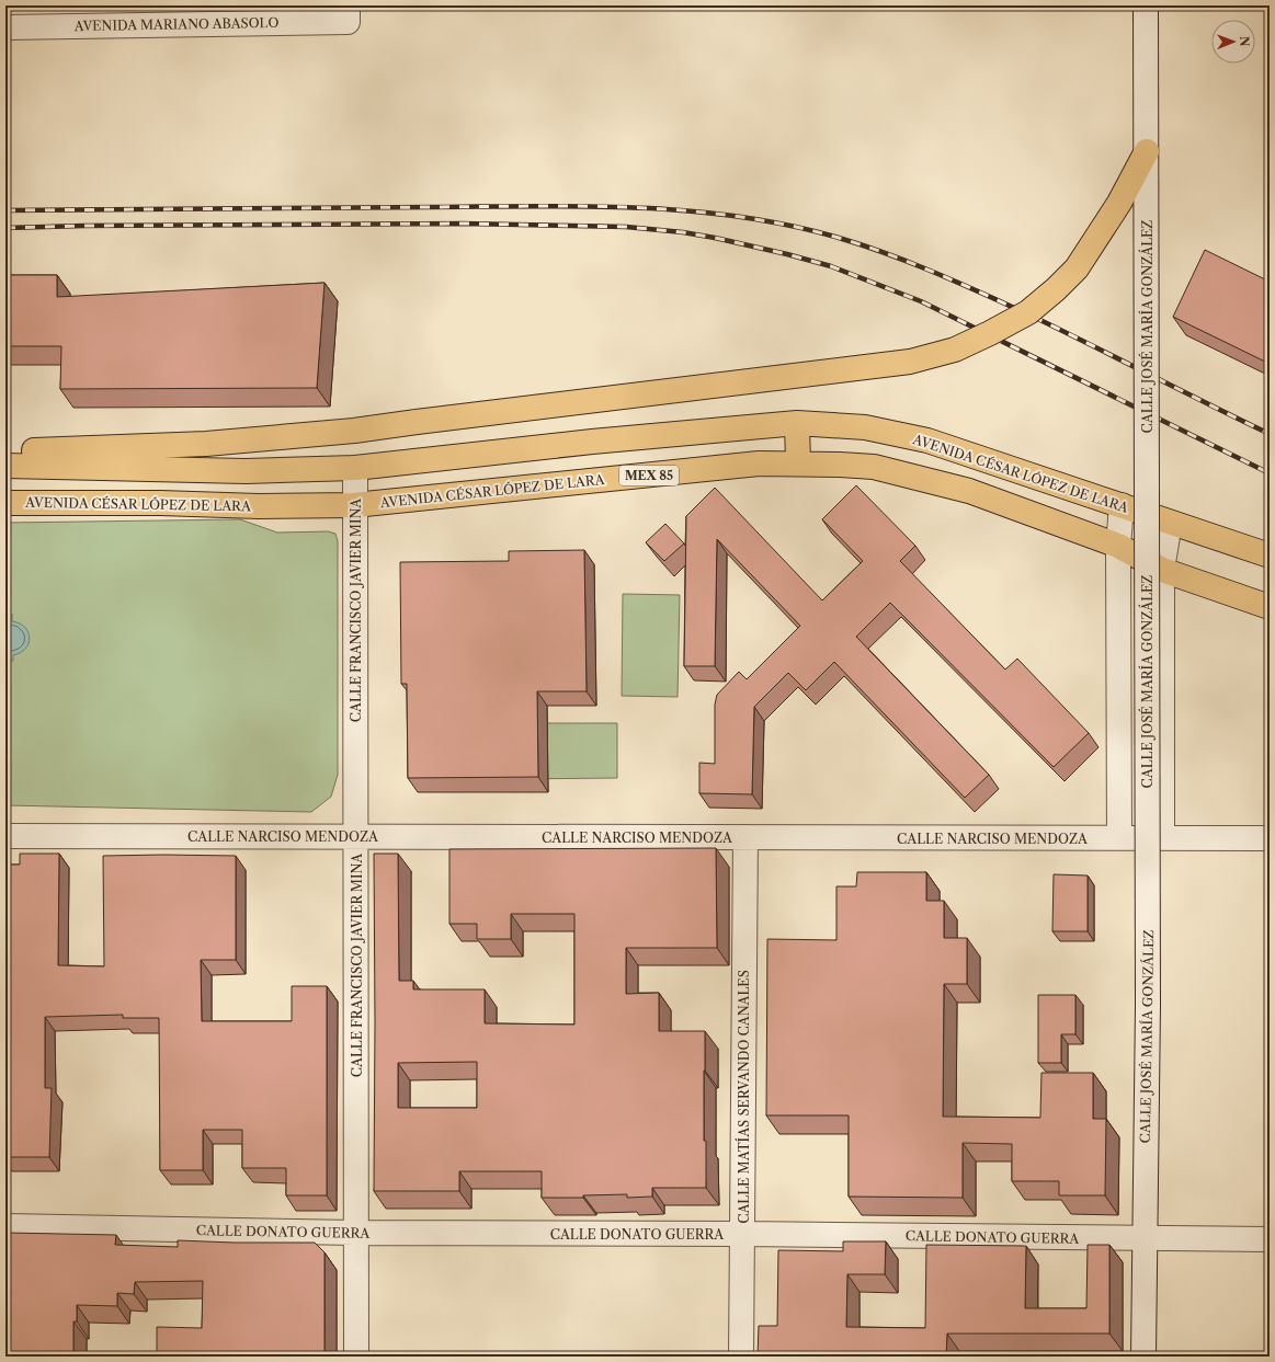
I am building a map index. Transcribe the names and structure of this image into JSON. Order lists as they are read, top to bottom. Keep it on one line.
{"streets":{"main road":["AVENIDA CÉSAR LÓPEZ DE LARA","MEX 85"],"street":["AVENIDA MARIANO ABASOLO","CALLE JOSÉ MARÍA GONZÁLEZ","CALLE FRANCISCO JAVIER MINA","CALLE NARCISO MENDOZA","CALLE MATÍAS SERVANDO CANALES","CALLE DONATO GUERRA"]},"crossings":[["CALLE JOSÉ MARÍA GONZÁLEZ","CALLE DONATO GUERRA"],["AVENIDA CÉSAR LÓPEZ DE LARA","CALLE FRANCISCO JAVIER MINA"],["CALLE FRANCISCO JAVIER MINA","CALLE NARCISO MENDOZA"],["CALLE FRANCISCO JAVIER MINA","CALLE DONATO GUERRA"],["CALLE NARCISO MENDOZA","CALLE MATÍAS SERVANDO CANALES"],["CALLE MATÍAS SERVANDO CANALES","CALLE DONATO GUERRA"]],"north":"right"}
